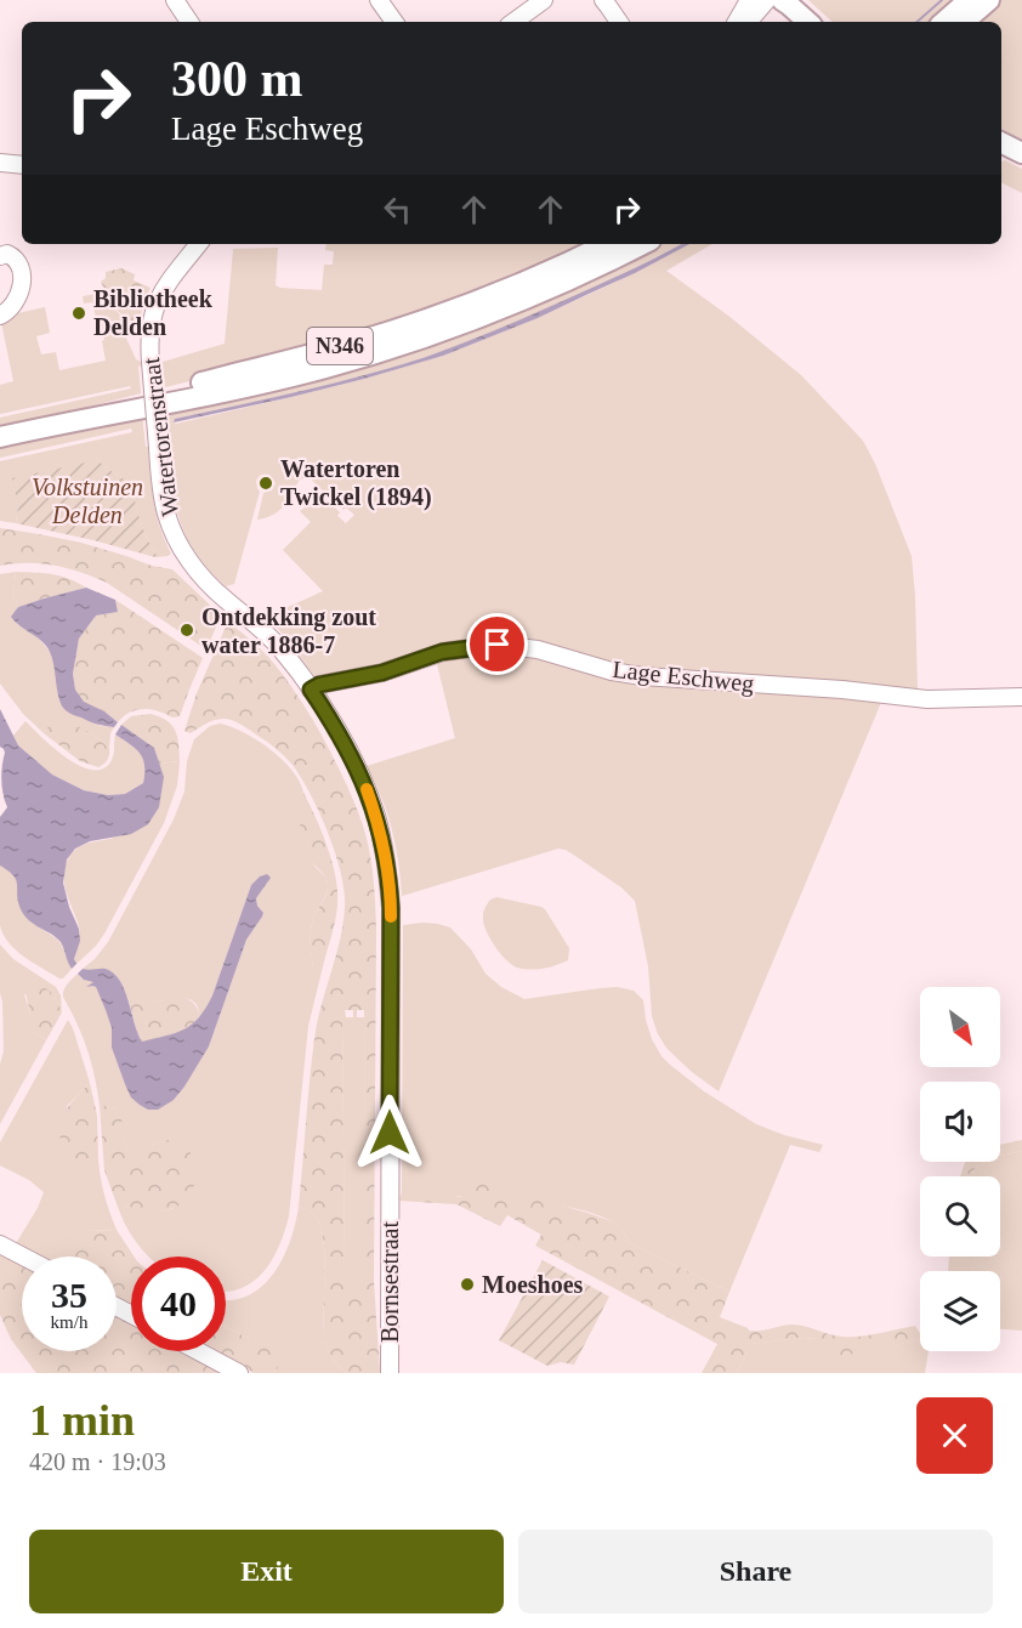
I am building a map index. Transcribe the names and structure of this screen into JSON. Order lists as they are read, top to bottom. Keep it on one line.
{"streets":{"main road":["N346"],"street":["Watertorenstraat","Lage Eschweg","Bornsestraat"]},"crossings":[["Watertorenstraat","Lage Eschweg"],["Watertorenstraat","Bornsestraat"]],"parks":["Volkstuinen Delden"],"places":["Bibliotheek Delden","Watertoren Twickel (1894)","Ontdekking zout water 1886-7","Moeshoes"],"north":"bottom right","page":{"turn":["300 m","Lage Eschweg"],"speed":"35 km/h","limit":"40","heading":["1 min","420 m · 19:03"],"buttons":["Exit","Share"]}}
